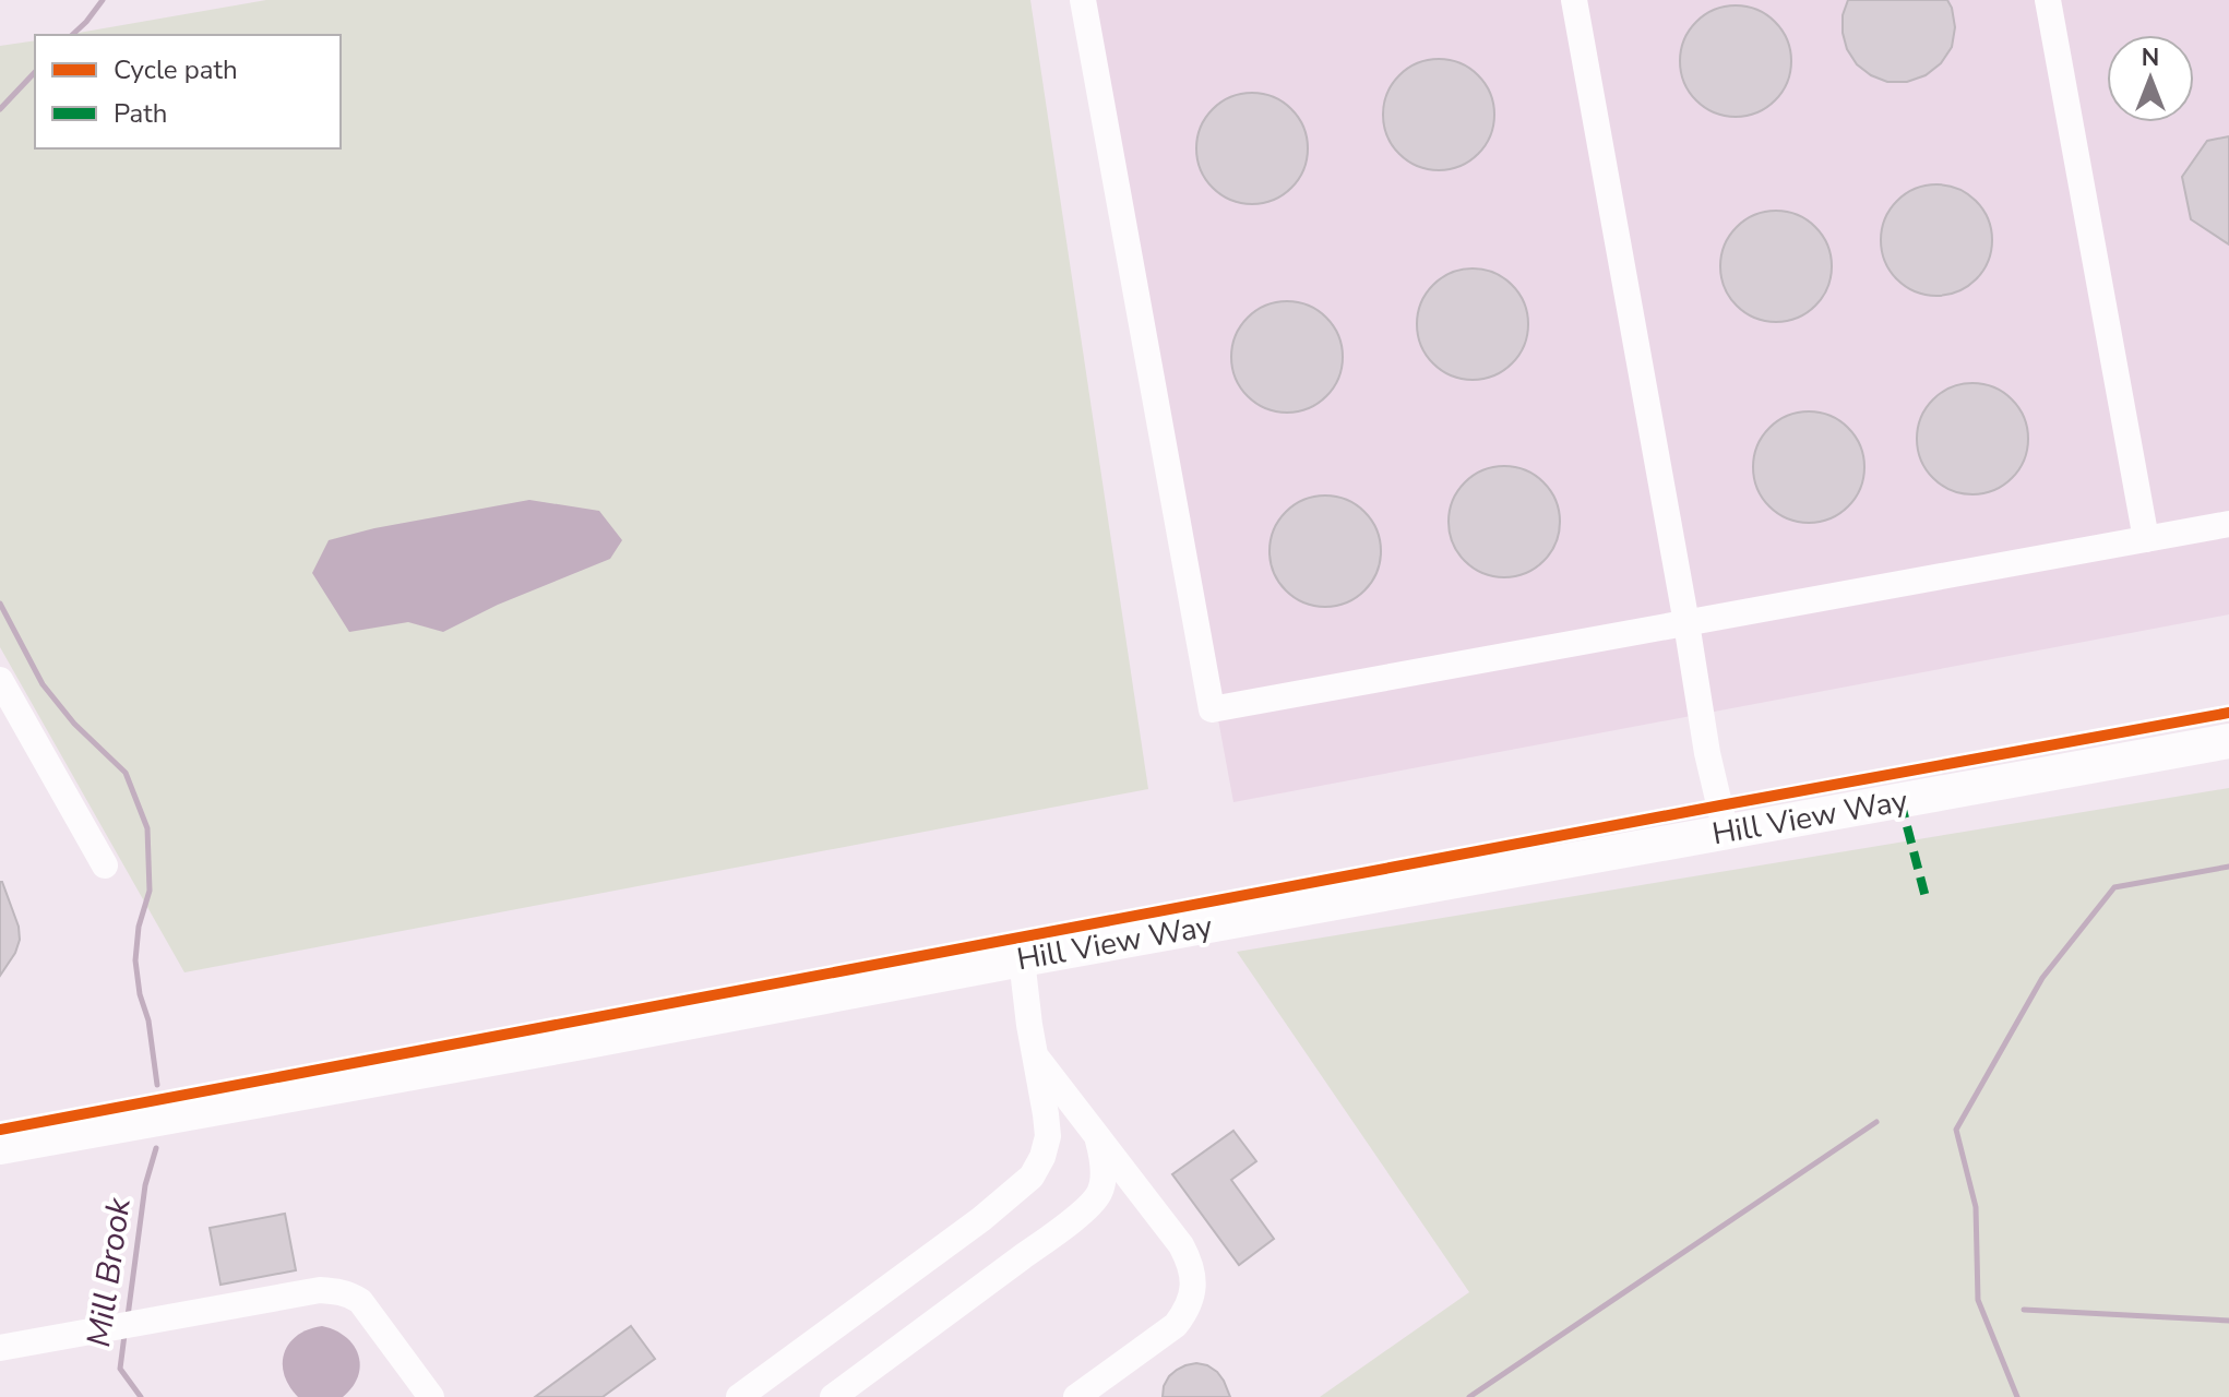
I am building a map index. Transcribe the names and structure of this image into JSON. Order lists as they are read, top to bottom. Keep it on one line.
{"streets":{"main road":["Hill View Way"]},"water":["Mill Brook"],"legend":["Cycle path","Path"],"north":"top"}
